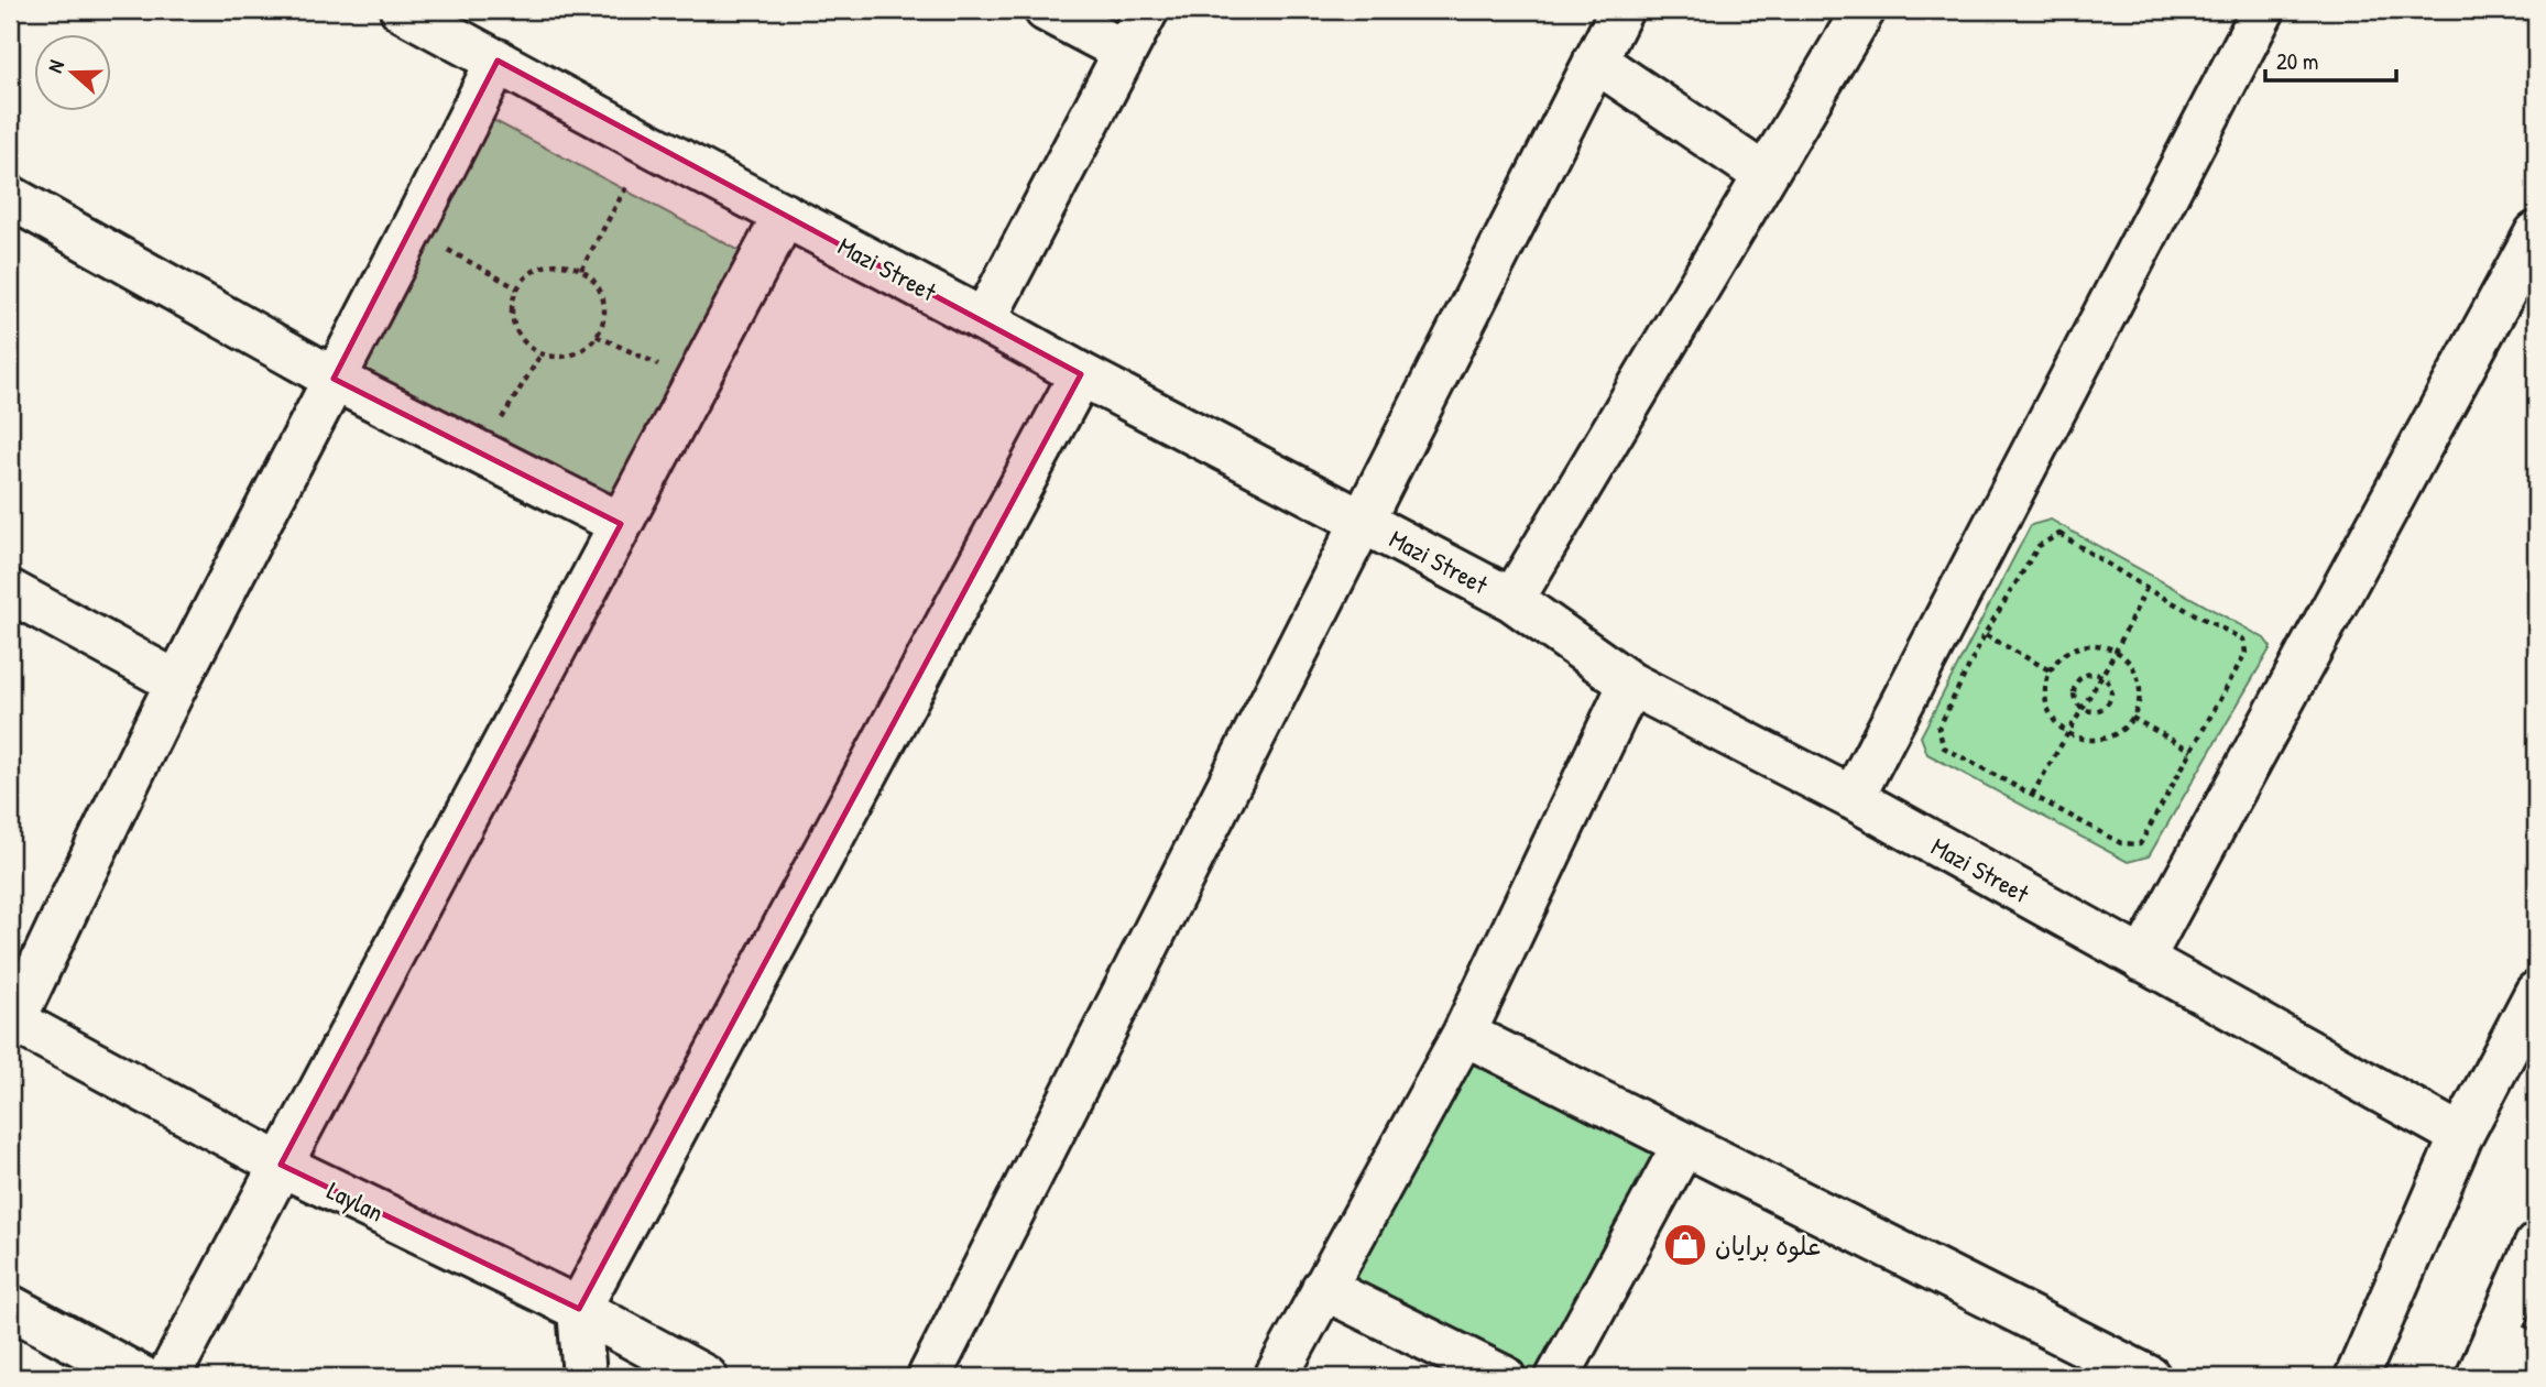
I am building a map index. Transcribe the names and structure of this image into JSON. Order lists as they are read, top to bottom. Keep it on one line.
{"streets":{"street":["Mazi Street","Laylan"]},"places":{"shop":["علوه برايان"]},"scale_bar":"20 m","north":"left"}
